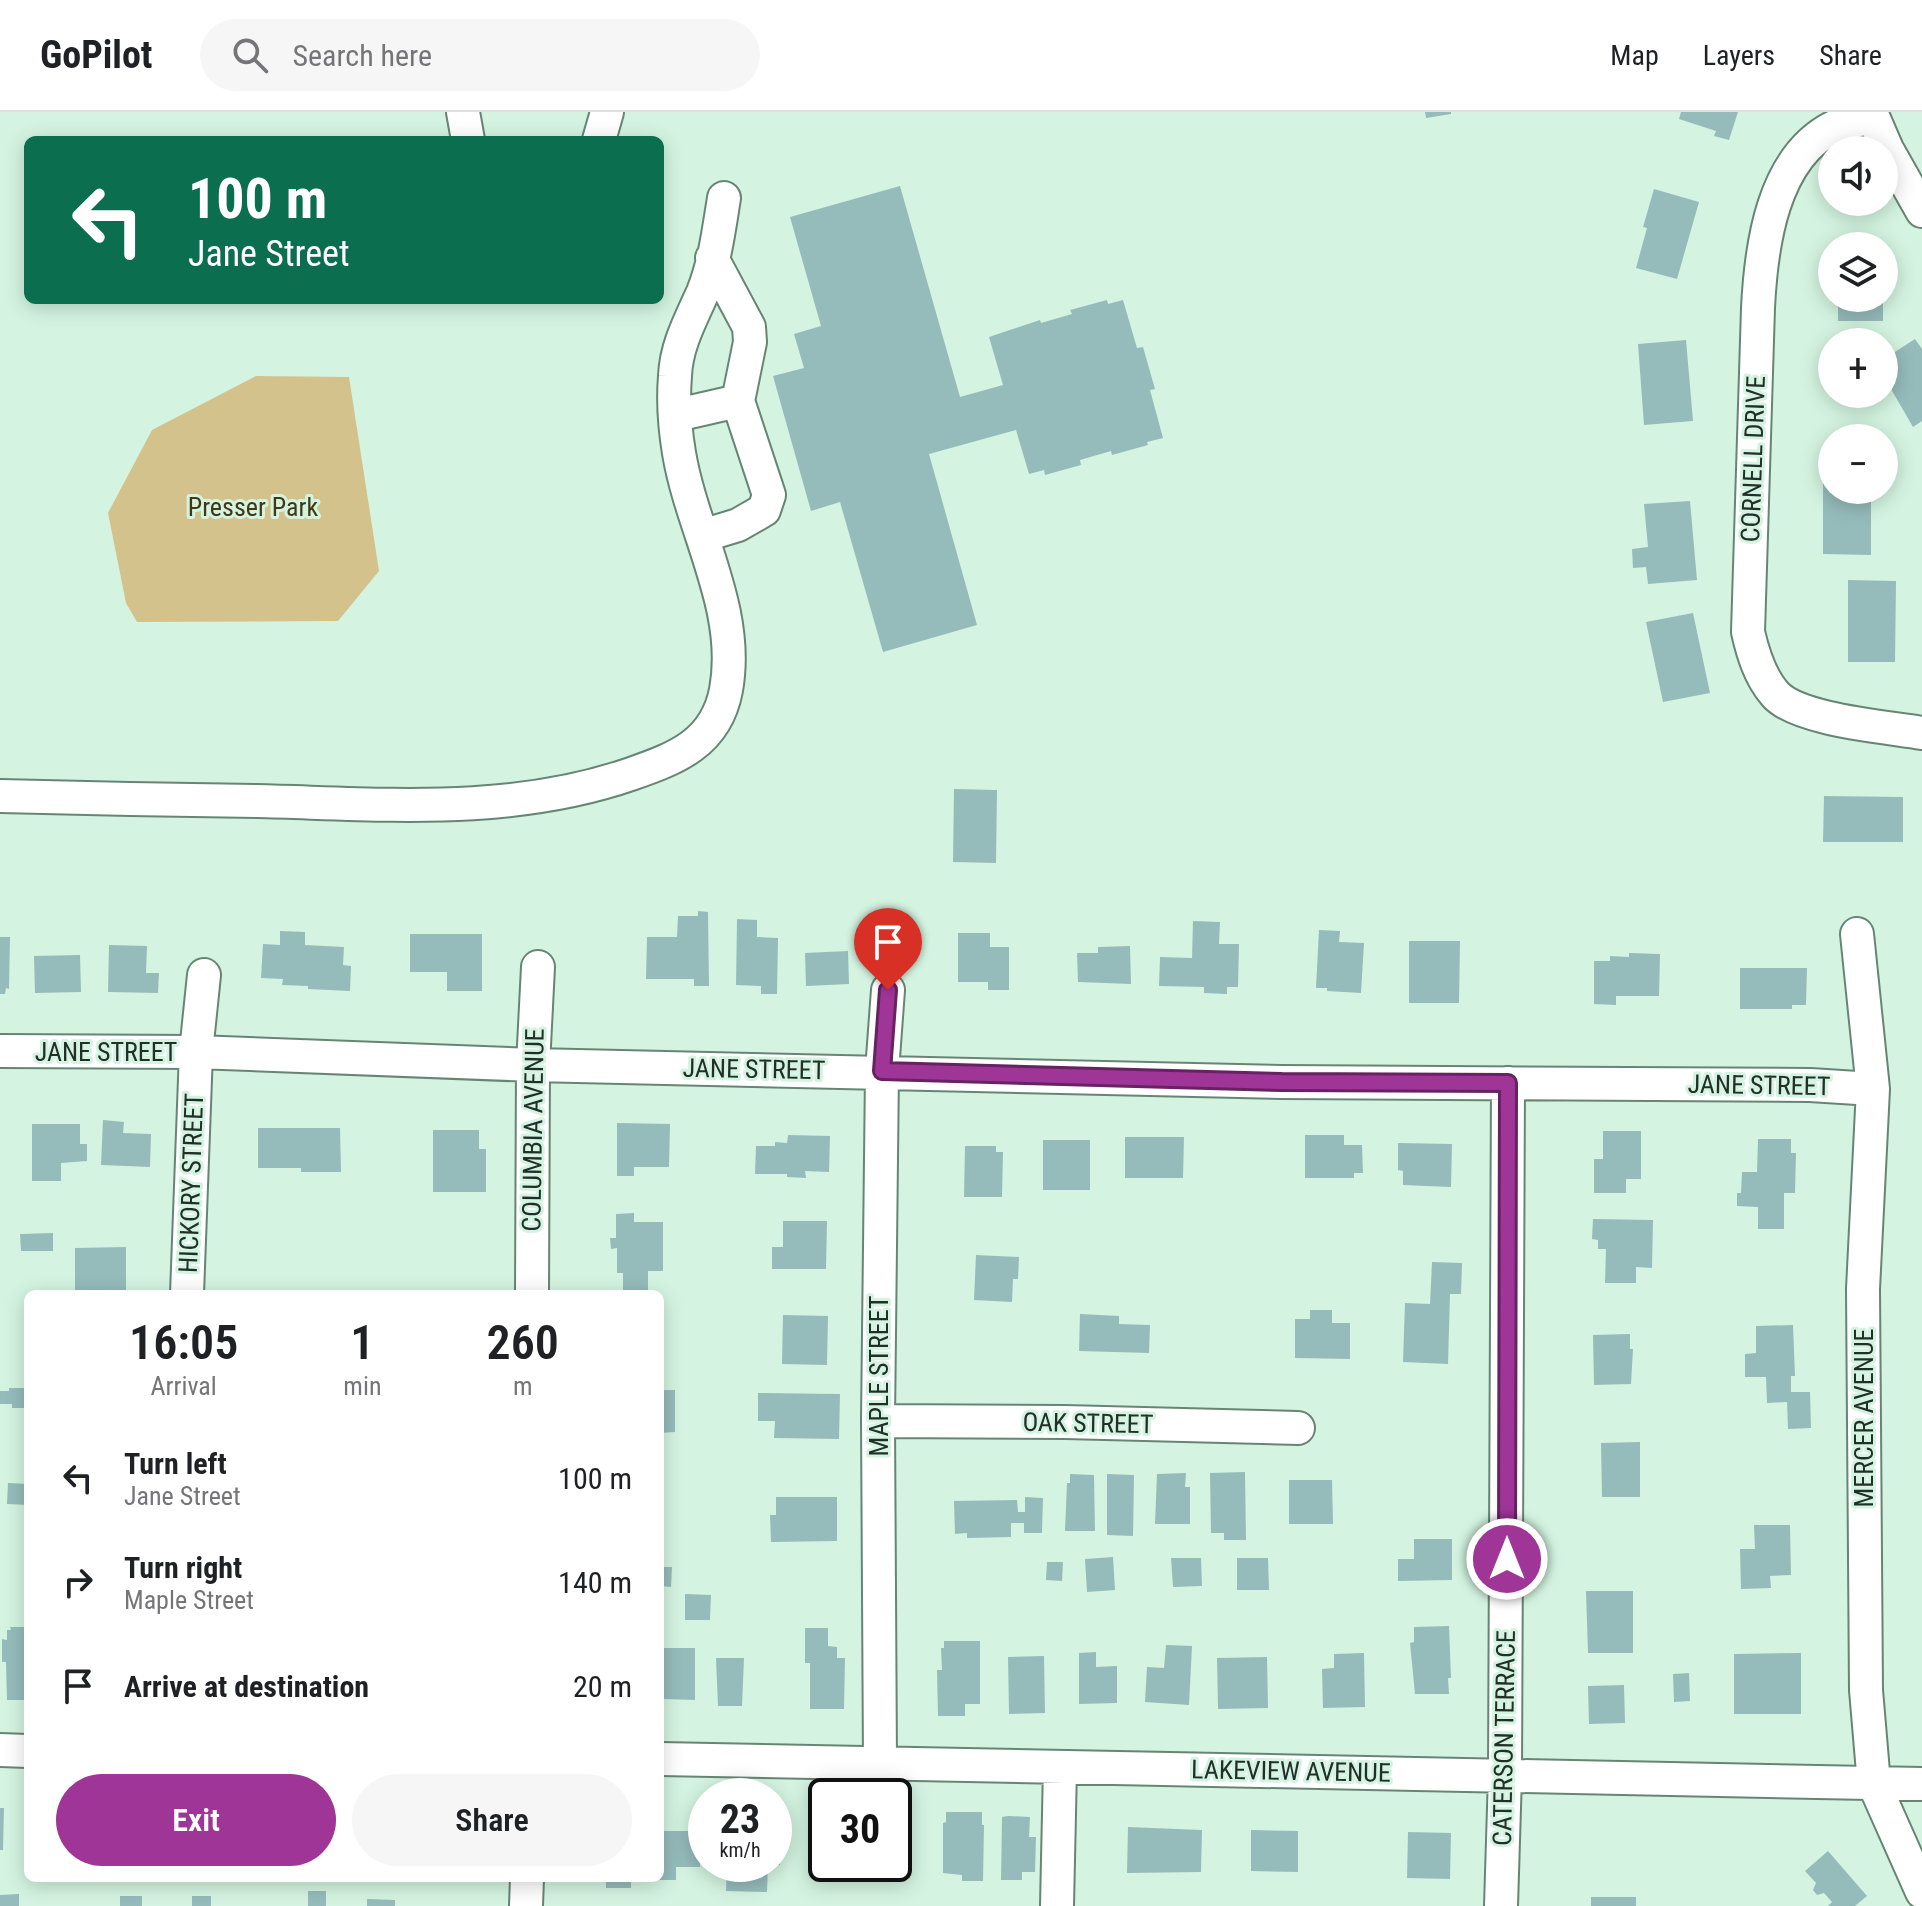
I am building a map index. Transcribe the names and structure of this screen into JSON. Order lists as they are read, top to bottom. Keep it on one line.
{"streets":{"street":["CORNELL DRIVE","JANE STREET","COLUMBIA AVENUE","HICKORY STREET","MAPLE STREET","MERCER AVENUE","OAK STREET","CATERSON TERRACE","LAKEVIEW AVENUE"]},"crossings":[["JANE STREET","COLUMBIA AVENUE"],["JANE STREET","HICKORY STREET"],["JANE STREET","MAPLE STREET"],["JANE STREET","MERCER AVENUE"],["JANE STREET","CATERSON TERRACE"],["MAPLE STREET","OAK STREET"],["MAPLE STREET","LAKEVIEW AVENUE"],["MERCER AVENUE","LAKEVIEW AVENUE"],["CATERSON TERRACE","LAKEVIEW AVENUE"]],"parks":["Presser Park"],"page":{"header":"GoPilot","search":"Search here","nav":["Map","Layers","Share"],"map_buttons":["+","−"],"turn":["100 m","Jane Street"],"eta":["16:05","Arrival","1","min","260","m"],"list":[{"name":"Turn left","note":"Jane Street","value":"100 m"},{"name":"Turn right","note":"Maple Street","value":"140 m"},{"name":"Arrive at destination","value":"20 m"}],"buttons":["Exit","Share"],"speed":"23 km/h","limit":"30"}}
